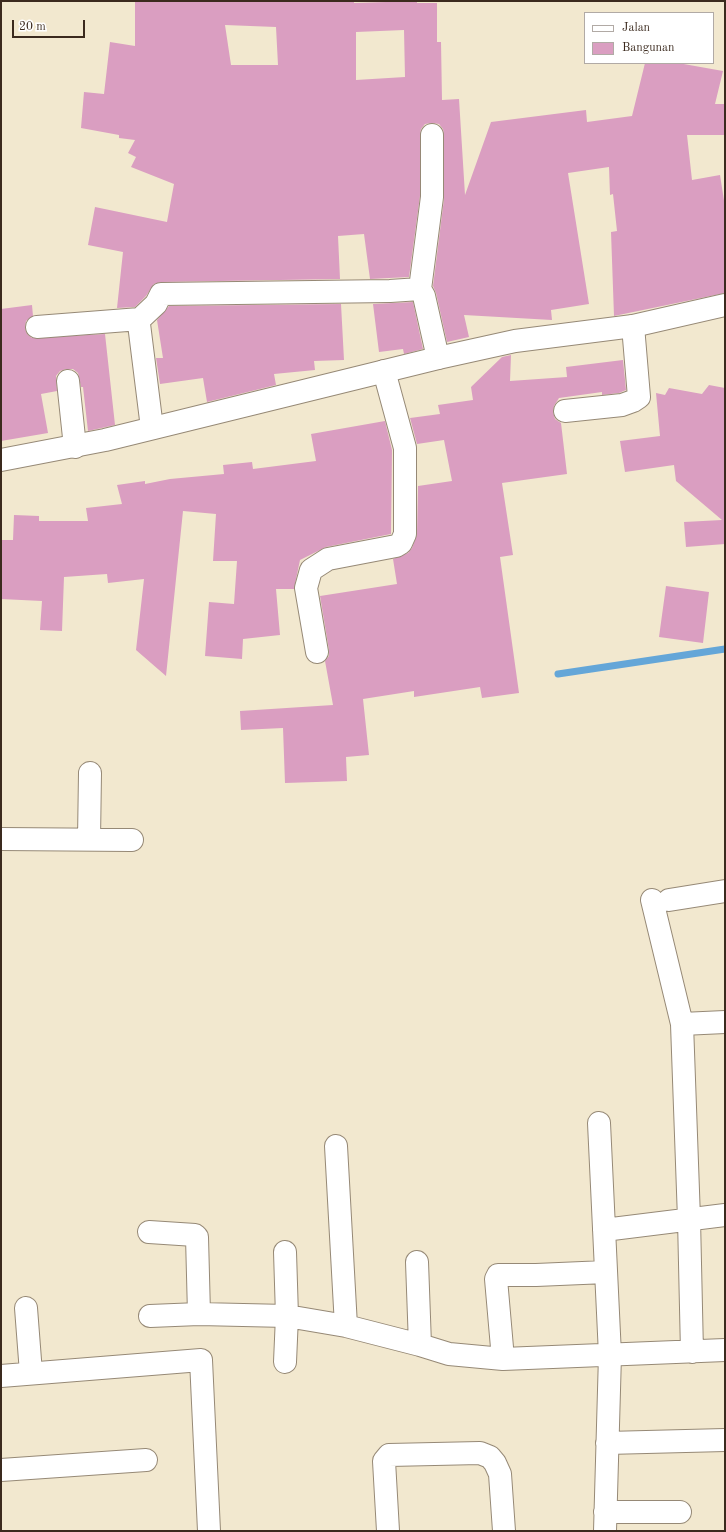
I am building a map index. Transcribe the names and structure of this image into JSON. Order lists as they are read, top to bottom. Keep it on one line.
{"legend":["Jalan","Bangunan"],"scale_bar":"20 m"}
